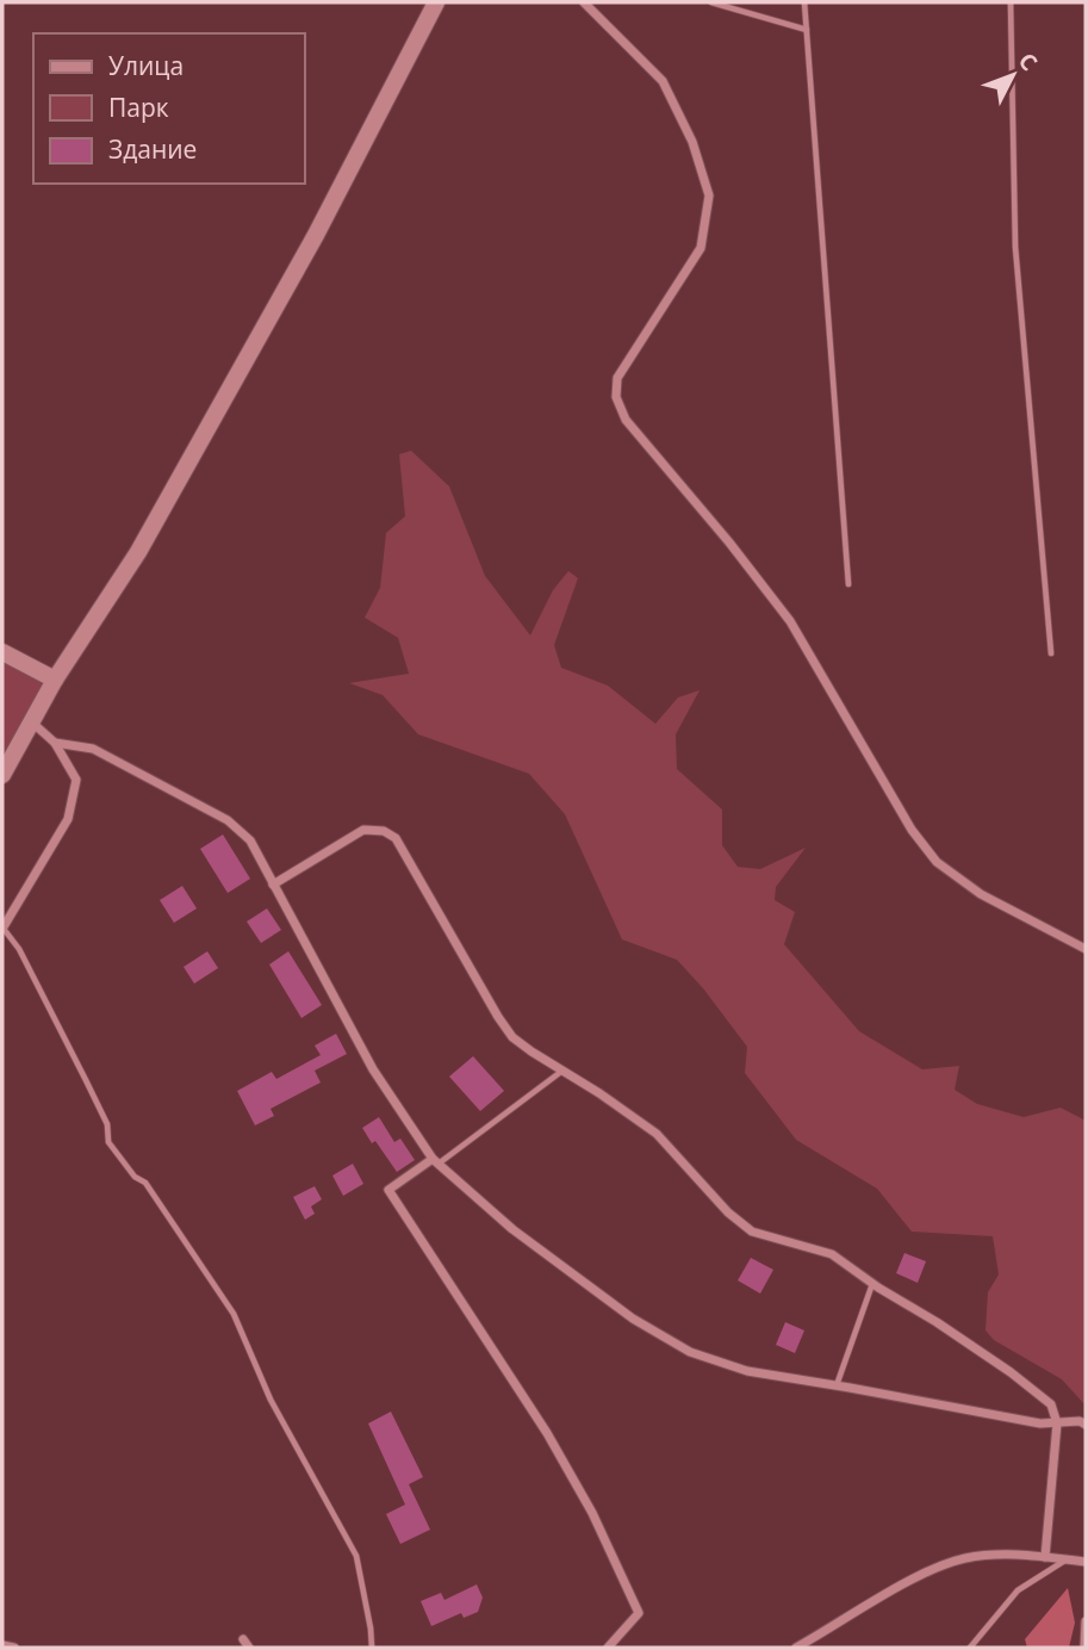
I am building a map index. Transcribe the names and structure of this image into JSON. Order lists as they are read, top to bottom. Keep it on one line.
{"legend":["Улица","Парк","Здание"],"north":"top right"}
